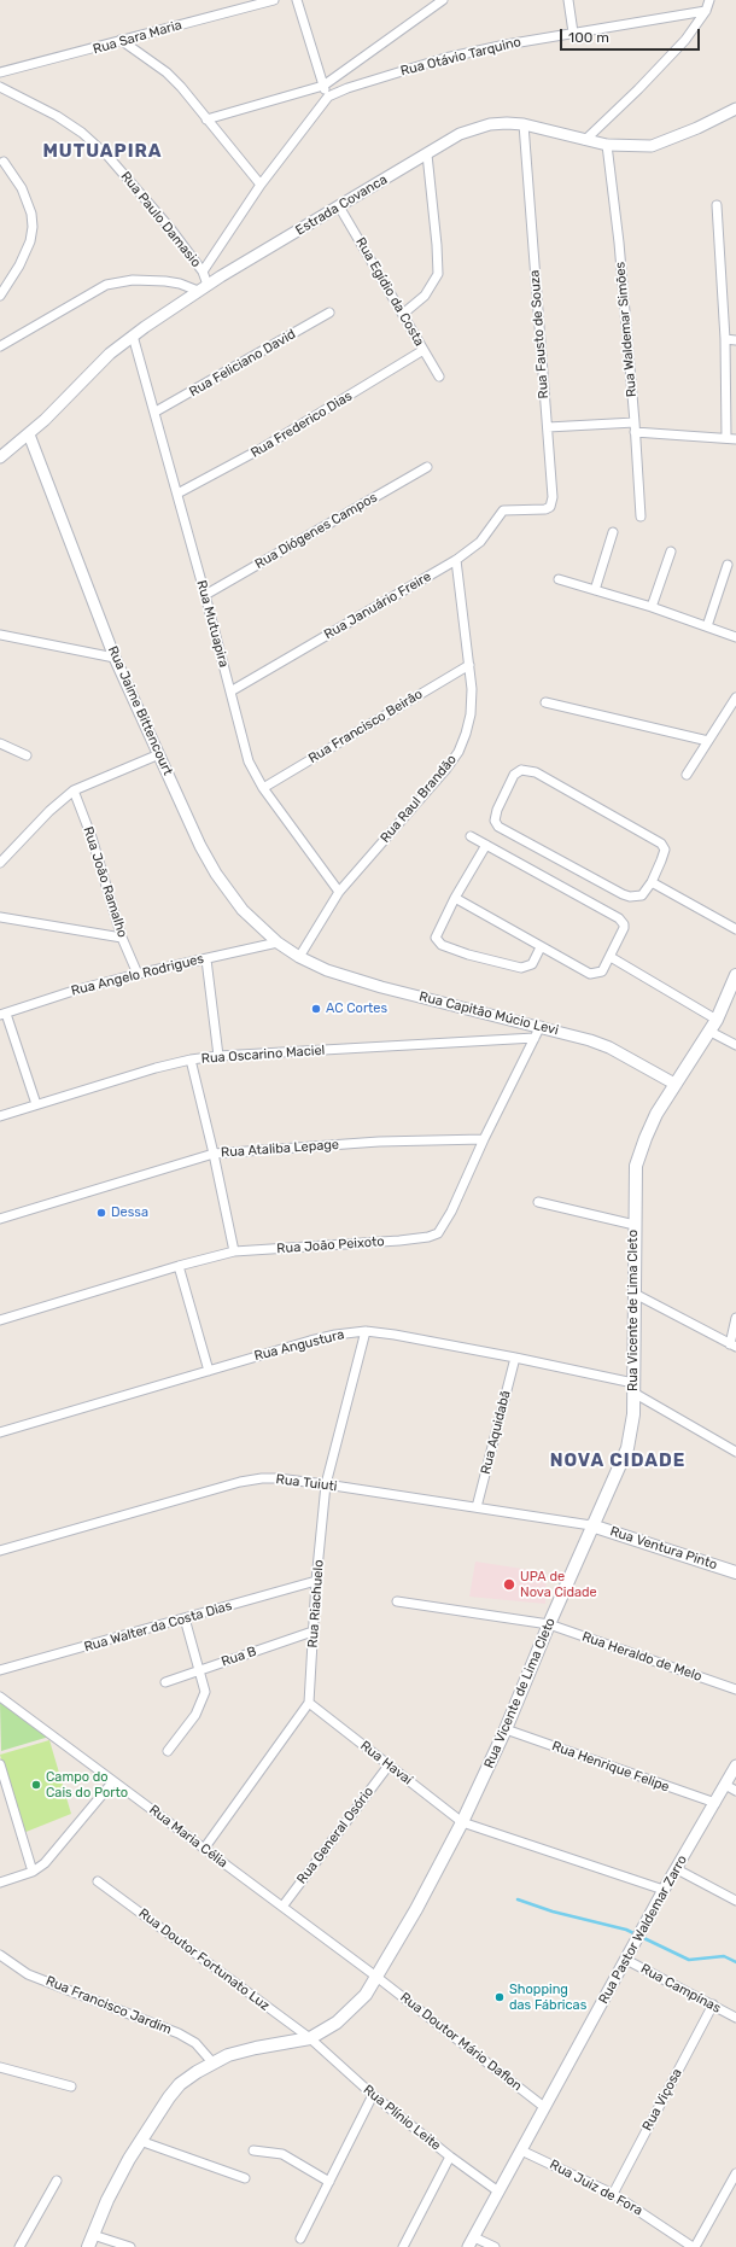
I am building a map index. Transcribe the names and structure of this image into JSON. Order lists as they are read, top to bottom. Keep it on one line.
{"streets":{"main road":["Rua Vicente de Lima Cleto","Rua Ventura Pinto"],"street":["Rua Sara Maria","Rua Otávio Tarquino","Estrada Covanca","Rua Paulo Damasio","Rua Egídio da Costa","Rua Waldemar Simões","Rua Fausto de Souza","Rua Feliciano David","Rua Frederico Dias","Rua Diógenes Campos","Rua Januário Freire","Rua Mutuapira","Rua Jaime Bittencourt","Rua Francisco Beirão","Rua Raul Brandão","Rua João Ramalho","Rua Angelo Rodrigues","Rua Capitão Múcio Levi","Rua Oscarino Maciel","Rua Ataliba Lepage","Rua João Peixoto","Rua Angustura","Rua Aquidabã","Rua Tuiuti","Rua Riachuelo","Rua Walter da Costa Dias","Rua B","Rua Heraldo de Melo","Rua Havaí","Rua Henrique Felipe","Rua General Osório","Rua Maria Célia","Rua Pastor Waldemar Zarro","Rua Doutor Fortunato Luz","Rua Campínas","Rua Francisco Jardim","Rua Doutor Mário Daflon","Rua Viçosa","Rua Plínio Leite","Rua Juiz de Fora"]},"crossings":[["Rua Otávio Tarquino","Rua Paulo Damasio"],["Estrada Covanca","Rua Paulo Damasio"],["Estrada Covanca","Rua Egídio da Costa"],["Estrada Covanca","Rua Waldemar Simões"],["Estrada Covanca","Rua Fausto de Souza"],["Estrada Covanca","Rua Mutuapira"],["Estrada Covanca","Rua Jaime Bittencourt"],["Rua Egídio da Costa","Rua Frederico Dias"],["Rua Fausto de Souza","Rua Januário Freire"],["Rua Feliciano David","Rua Mutuapira"],["Rua Frederico Dias","Rua Mutuapira"],["Rua Diógenes Campos","Rua Mutuapira"],["Rua Januário Freire","Rua Mutuapira"],["Rua Januário Freire","Rua Raul Brandão"],["Rua Mutuapira","Rua Francisco Beirão"],["Rua Mutuapira","Rua Raul Brandão"],["Rua Jaime Bittencourt","Rua Raul Brandão"],["Rua Jaime Bittencourt","Rua Angelo Rodrigues"],["Rua Jaime Bittencourt","Rua Capitão Múcio Levi"],["Rua Francisco Beirão","Rua Raul Brandão"],["Rua Raul Brandão","Rua Capitão Múcio Levi"],["Rua João Ramalho","Rua Angelo Rodrigues"],["Rua Capitão Múcio Levi","Rua João Peixoto"],["Rua Capitão Múcio Levi","Rua Vicente de Lima Cleto"],["Rua Oscarino Maciel","Rua João Peixoto"],["Rua Ataliba Lepage","Rua João Peixoto"],["Rua Vicente de Lima Cleto","Rua Angustura"],["Rua Vicente de Lima Cleto","Rua Tuiuti"],["Rua Vicente de Lima Cleto","Rua Ventura Pinto"],["Rua Vicente de Lima Cleto","Rua Heraldo de Melo"],["Rua Vicente de Lima Cleto","Rua Havaí"],["Rua Vicente de Lima Cleto","Rua Henrique Felipe"],["Rua Vicente de Lima Cleto","Rua Maria Célia"],["Rua Vicente de Lima Cleto","Rua Doutor Fortunato Luz"],["Rua Vicente de Lima Cleto","Rua Francisco Jardim"],["Rua Vicente de Lima Cleto","Rua Doutor Mário Daflon"],["Rua Vicente de Lima Cleto","Rua Plínio Leite"],["Rua Angustura","Rua Aquidabã"],["Rua Angustura","Rua Riachuelo"],["Rua Aquidabã","Rua Tuiuti"],["Rua Tuiuti","Rua Ventura Pinto"],["Rua Tuiuti","Rua Riachuelo"],["Rua Riachuelo","Rua Walter da Costa Dias"],["Rua Riachuelo","Rua B"],["Rua Riachuelo","Rua Havaí"],["Rua Havaí","Rua General Osório"],["Rua Havaí","Rua Pastor Waldemar Zarro"],["Rua Henrique Felipe","Rua Pastor Waldemar Zarro"],["Rua General Osório","Rua Maria Célia"],["Rua Maria Célia","Rua Doutor Mário Daflon"],["Rua Pastor Waldemar Zarro","Rua Campínas"],["Rua Pastor Waldemar Zarro","Rua Doutor Mário Daflon"],["Rua Pastor Waldemar Zarro","Rua Plínio Leite"],["Rua Pastor Waldemar Zarro","Rua Juiz de Fora"],["Rua Doutor Fortunato Luz","Rua Plínio Leite"],["Rua Campínas","Rua Viçosa"],["Rua Viçosa","Rua Juiz de Fora"]],"districts":["MUTUAPIRA","NOVA CIDADE"],"places":["AC Cortes","Dessa","UPA de Nova Cidade","Campo do Cais do Porto","Shopping das Fábricas"],"scale_bar":"100 m"}
